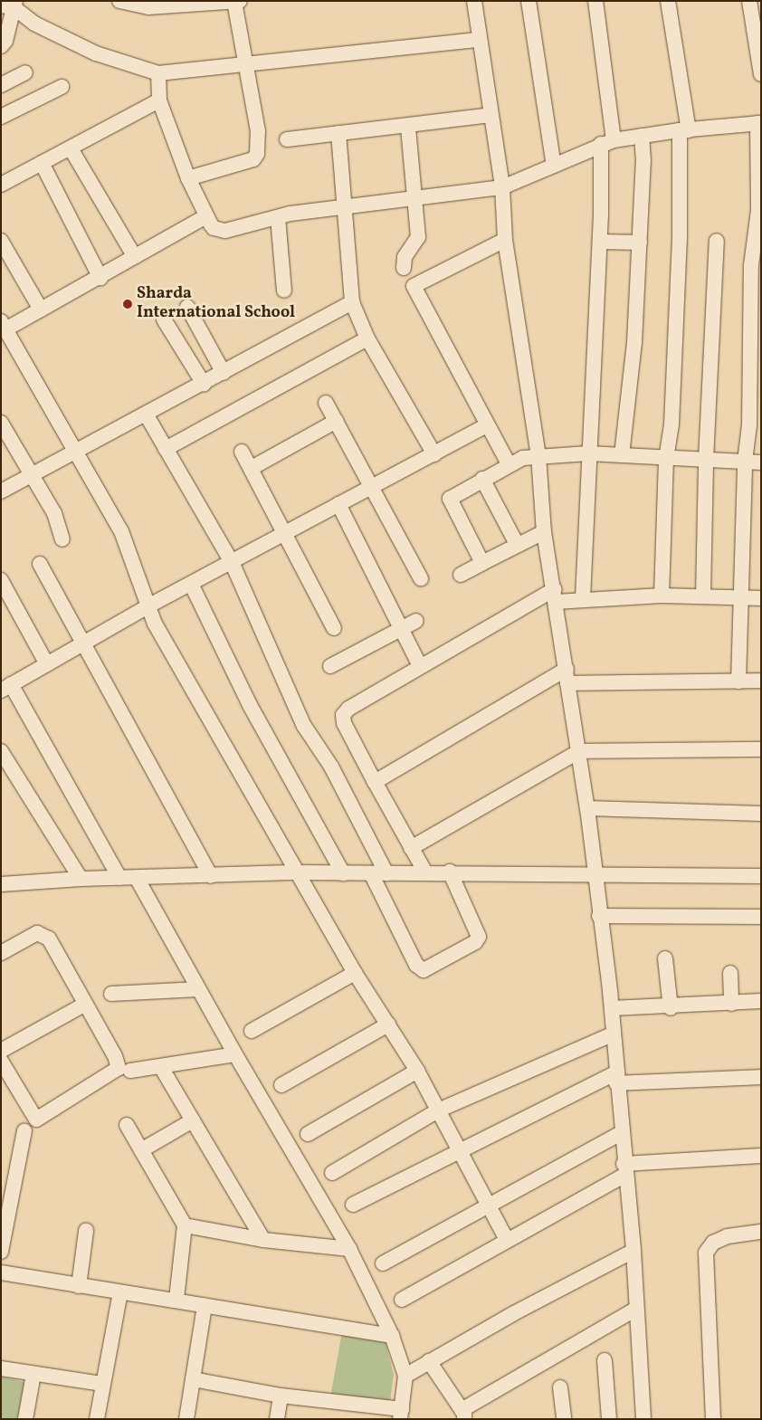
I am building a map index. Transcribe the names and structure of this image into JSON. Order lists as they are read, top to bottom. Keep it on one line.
{"places":["Sharda International School"]}
